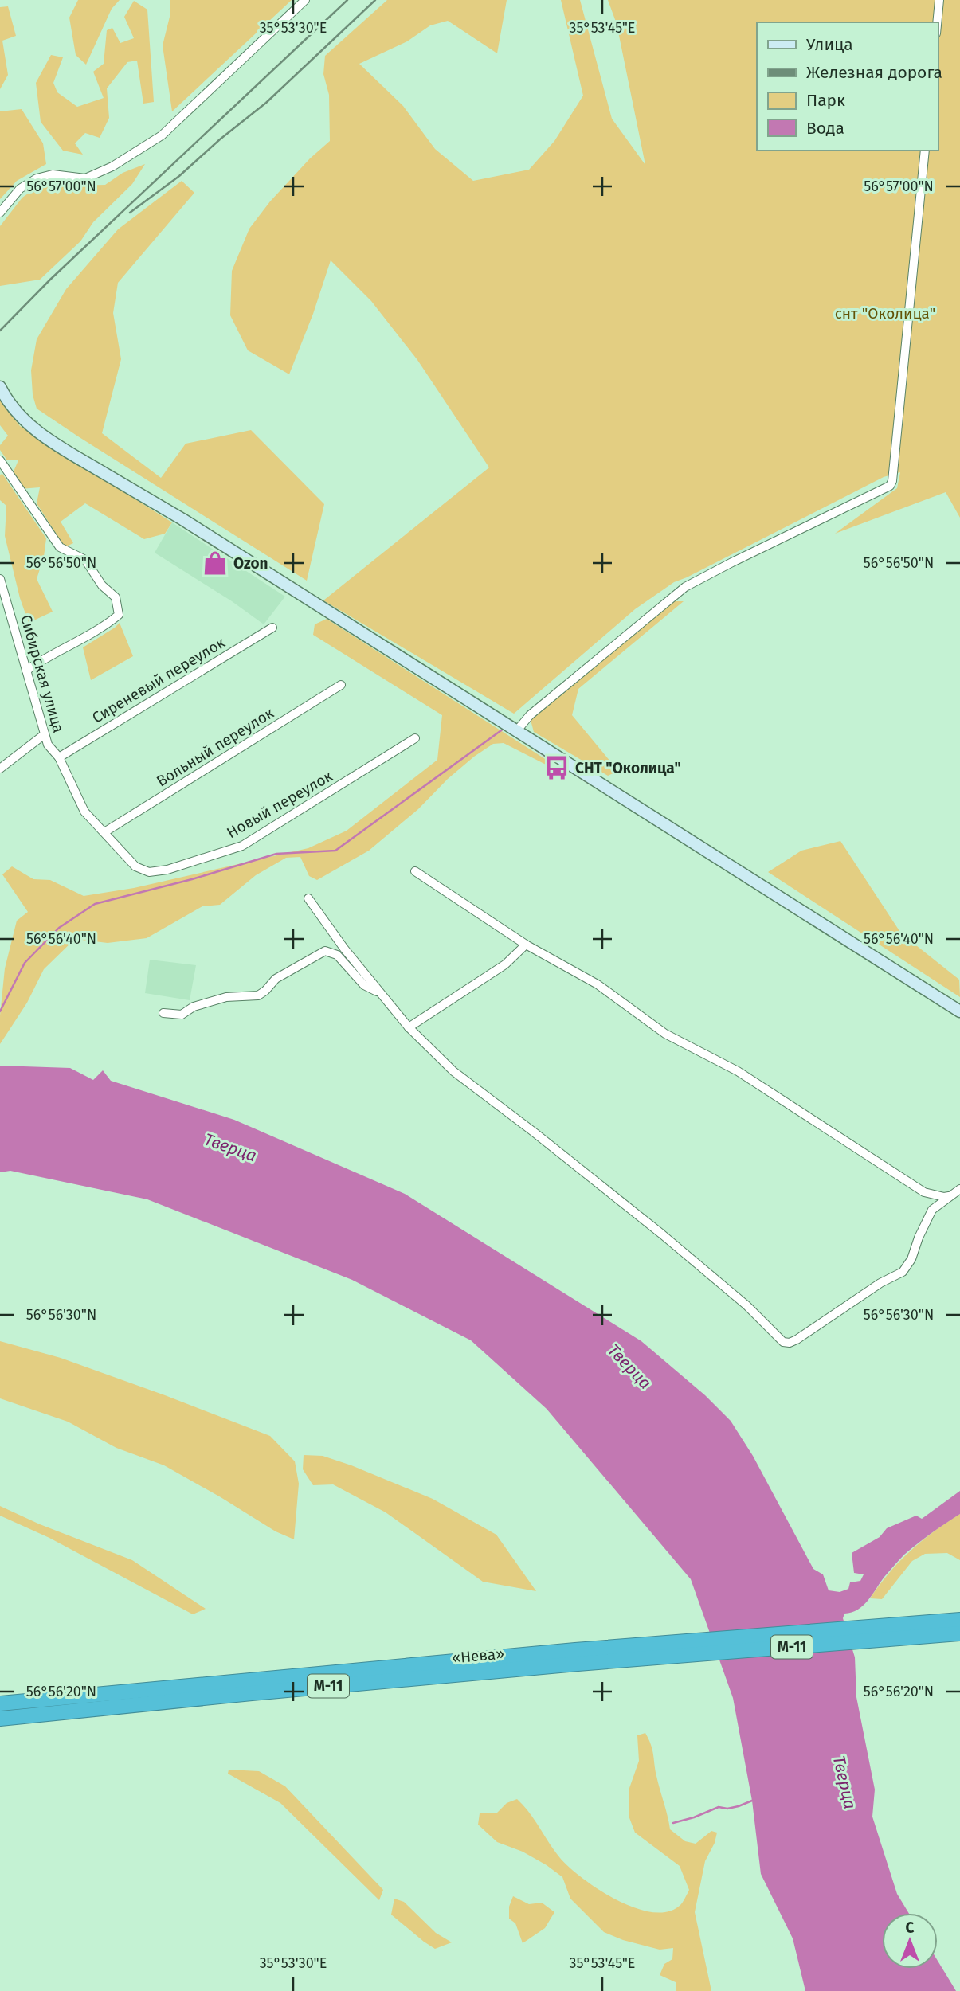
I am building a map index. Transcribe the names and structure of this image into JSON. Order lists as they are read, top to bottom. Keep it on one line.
{"streets":{"highway":["М-11","«Нева»"],"street":["Сибирская улица","Сиреневый переулок","Вольный переулок","Новый переулок"]},"crossings":[["Сибирская улица","Сиреневый переулок"],["Сибирская улица","Вольный переулок"],["Сибирская улица","Новый переулок"]],"water":["Тверца"],"parks":["снт \"Околица\""],"places":{"shop":["Ozon"],"bus stop":["СНТ \"Околица\""]},"legend":["Улица","Железная дорога","Парк","Вода"],"north":"top","coordinates":["35°53'30\"E","35°53'45\"E","56°57'00\"N","56°56'50\"N","56°56'40\"N","56°56'30\"N","56°56'20\"N"]}
